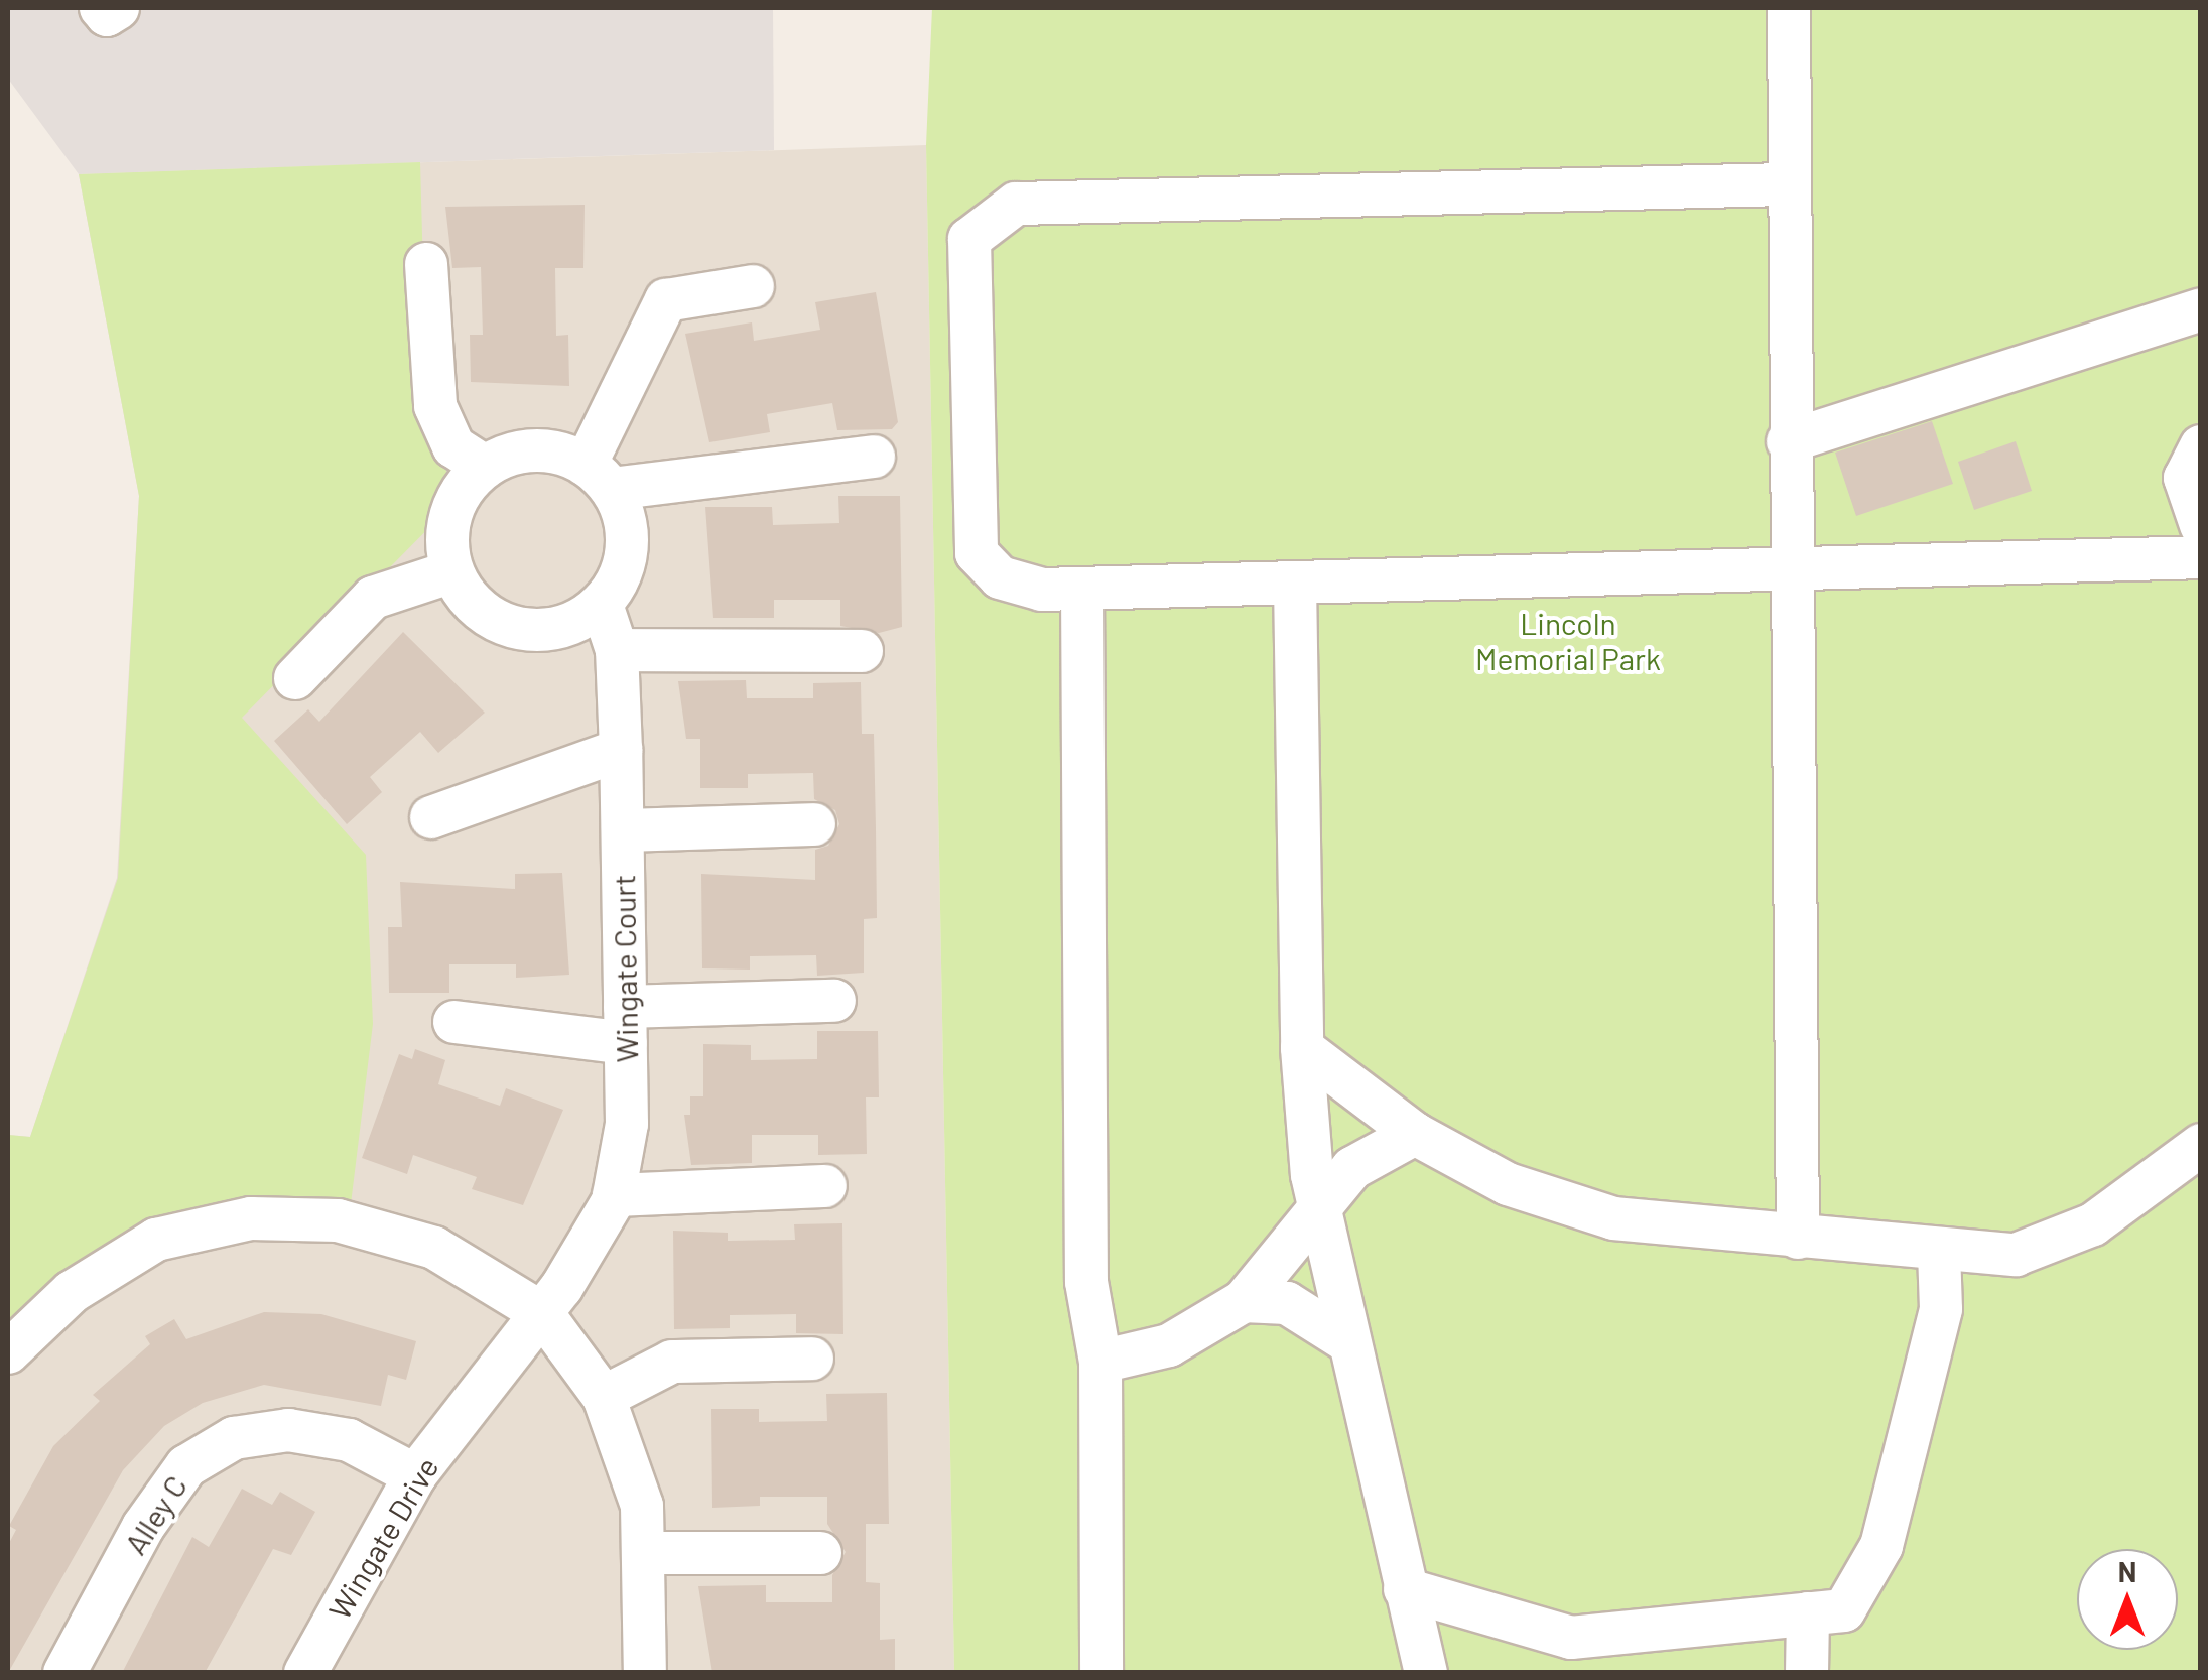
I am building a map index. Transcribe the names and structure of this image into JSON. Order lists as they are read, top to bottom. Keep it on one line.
{"streets":{"street":["Wingate Court","Alley C","Wingate Drive"]},"crossings":[["Wingate Court","Wingate Drive"],["Alley C","Wingate Drive"]],"parks":["Lincoln Memorial Park"],"north":"top"}
